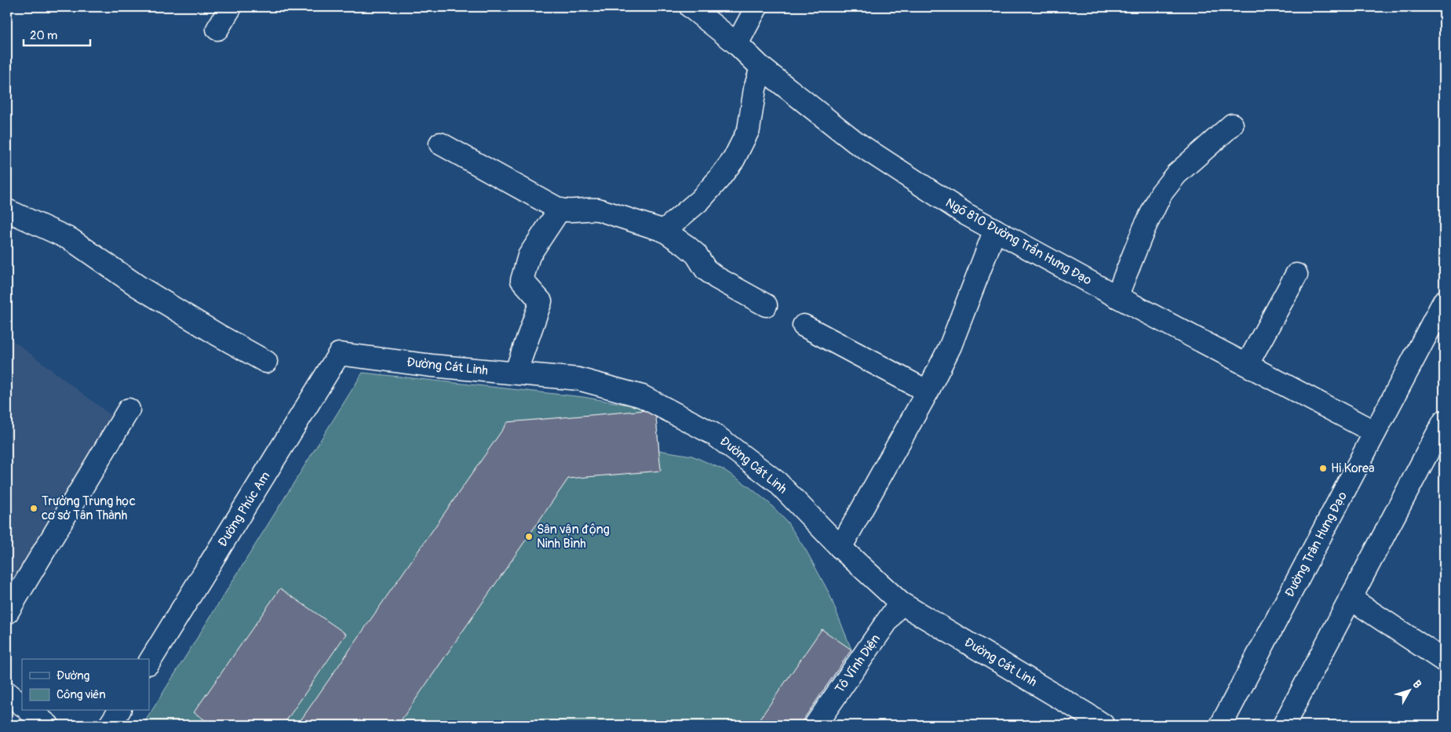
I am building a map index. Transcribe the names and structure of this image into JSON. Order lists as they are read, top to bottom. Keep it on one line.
{"streets":{"main road":["Ngõ 810 Đường Trần Hưng Đạo","Đường Cát Linh","Đường Phúc Am","Đường Trân Hưng Đạo","Tô Vĩnh Diện"]},"crossings":[["Ngõ 810 Đường Trần Hưng Đạo","Đường Trân Hưng Đạo"],["Đường Cát Linh","Đường Phúc Am"],["Đường Cát Linh","Tô Vĩnh Diện"]],"places":["Hi Korea","Trường Trung học cơ sở Tân Thành","Sân vận động Ninh Bình"],"legend":["Đường","Công viên"],"scale_bar":"20 m","north":"top right"}
